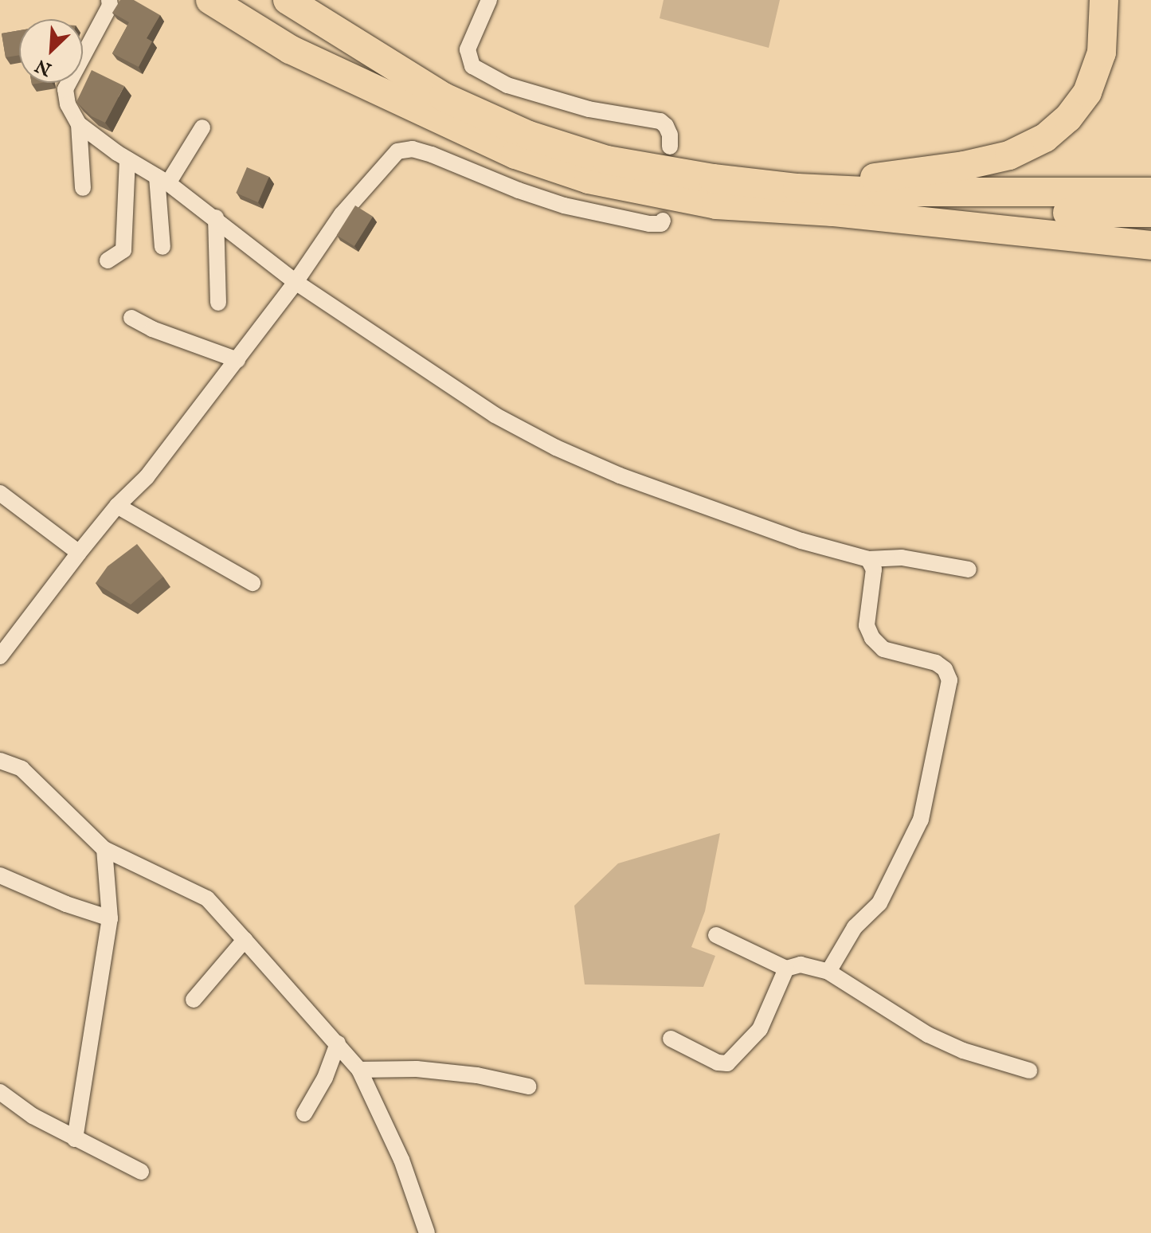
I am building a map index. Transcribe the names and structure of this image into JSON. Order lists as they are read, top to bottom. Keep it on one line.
{"north":"bottom left"}
